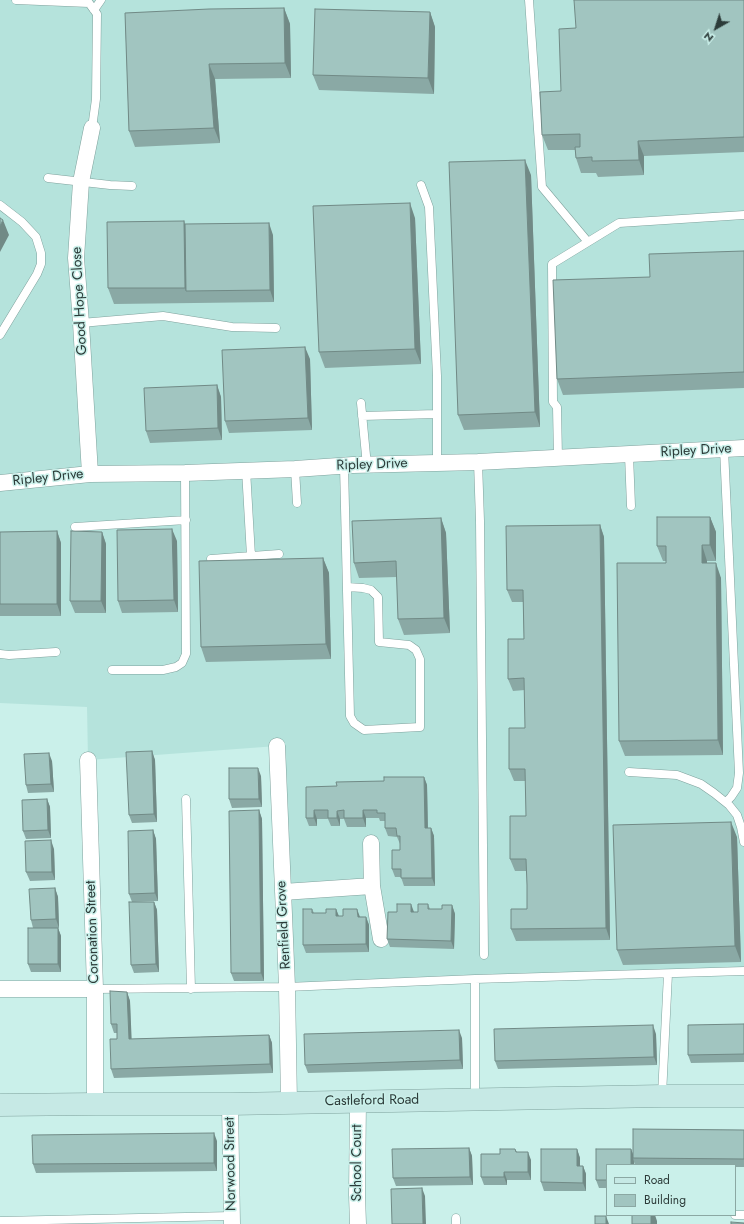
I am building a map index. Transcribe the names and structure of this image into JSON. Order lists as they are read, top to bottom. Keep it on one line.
{"streets":{"street":["Good Hope Close","Ripley Drive","Renfield Grove","Coronation Street","Castleford Road","School Court","Norwood Street"]},"crossings":[["Good Hope Close","Ripley Drive"],["Renfield Grove","Castleford Road"],["Coronation Street","Castleford Road"],["Castleford Road","School Court"],["Castleford Road","Norwood Street"]],"legend":["Road","Building"],"north":"bottom left"}
